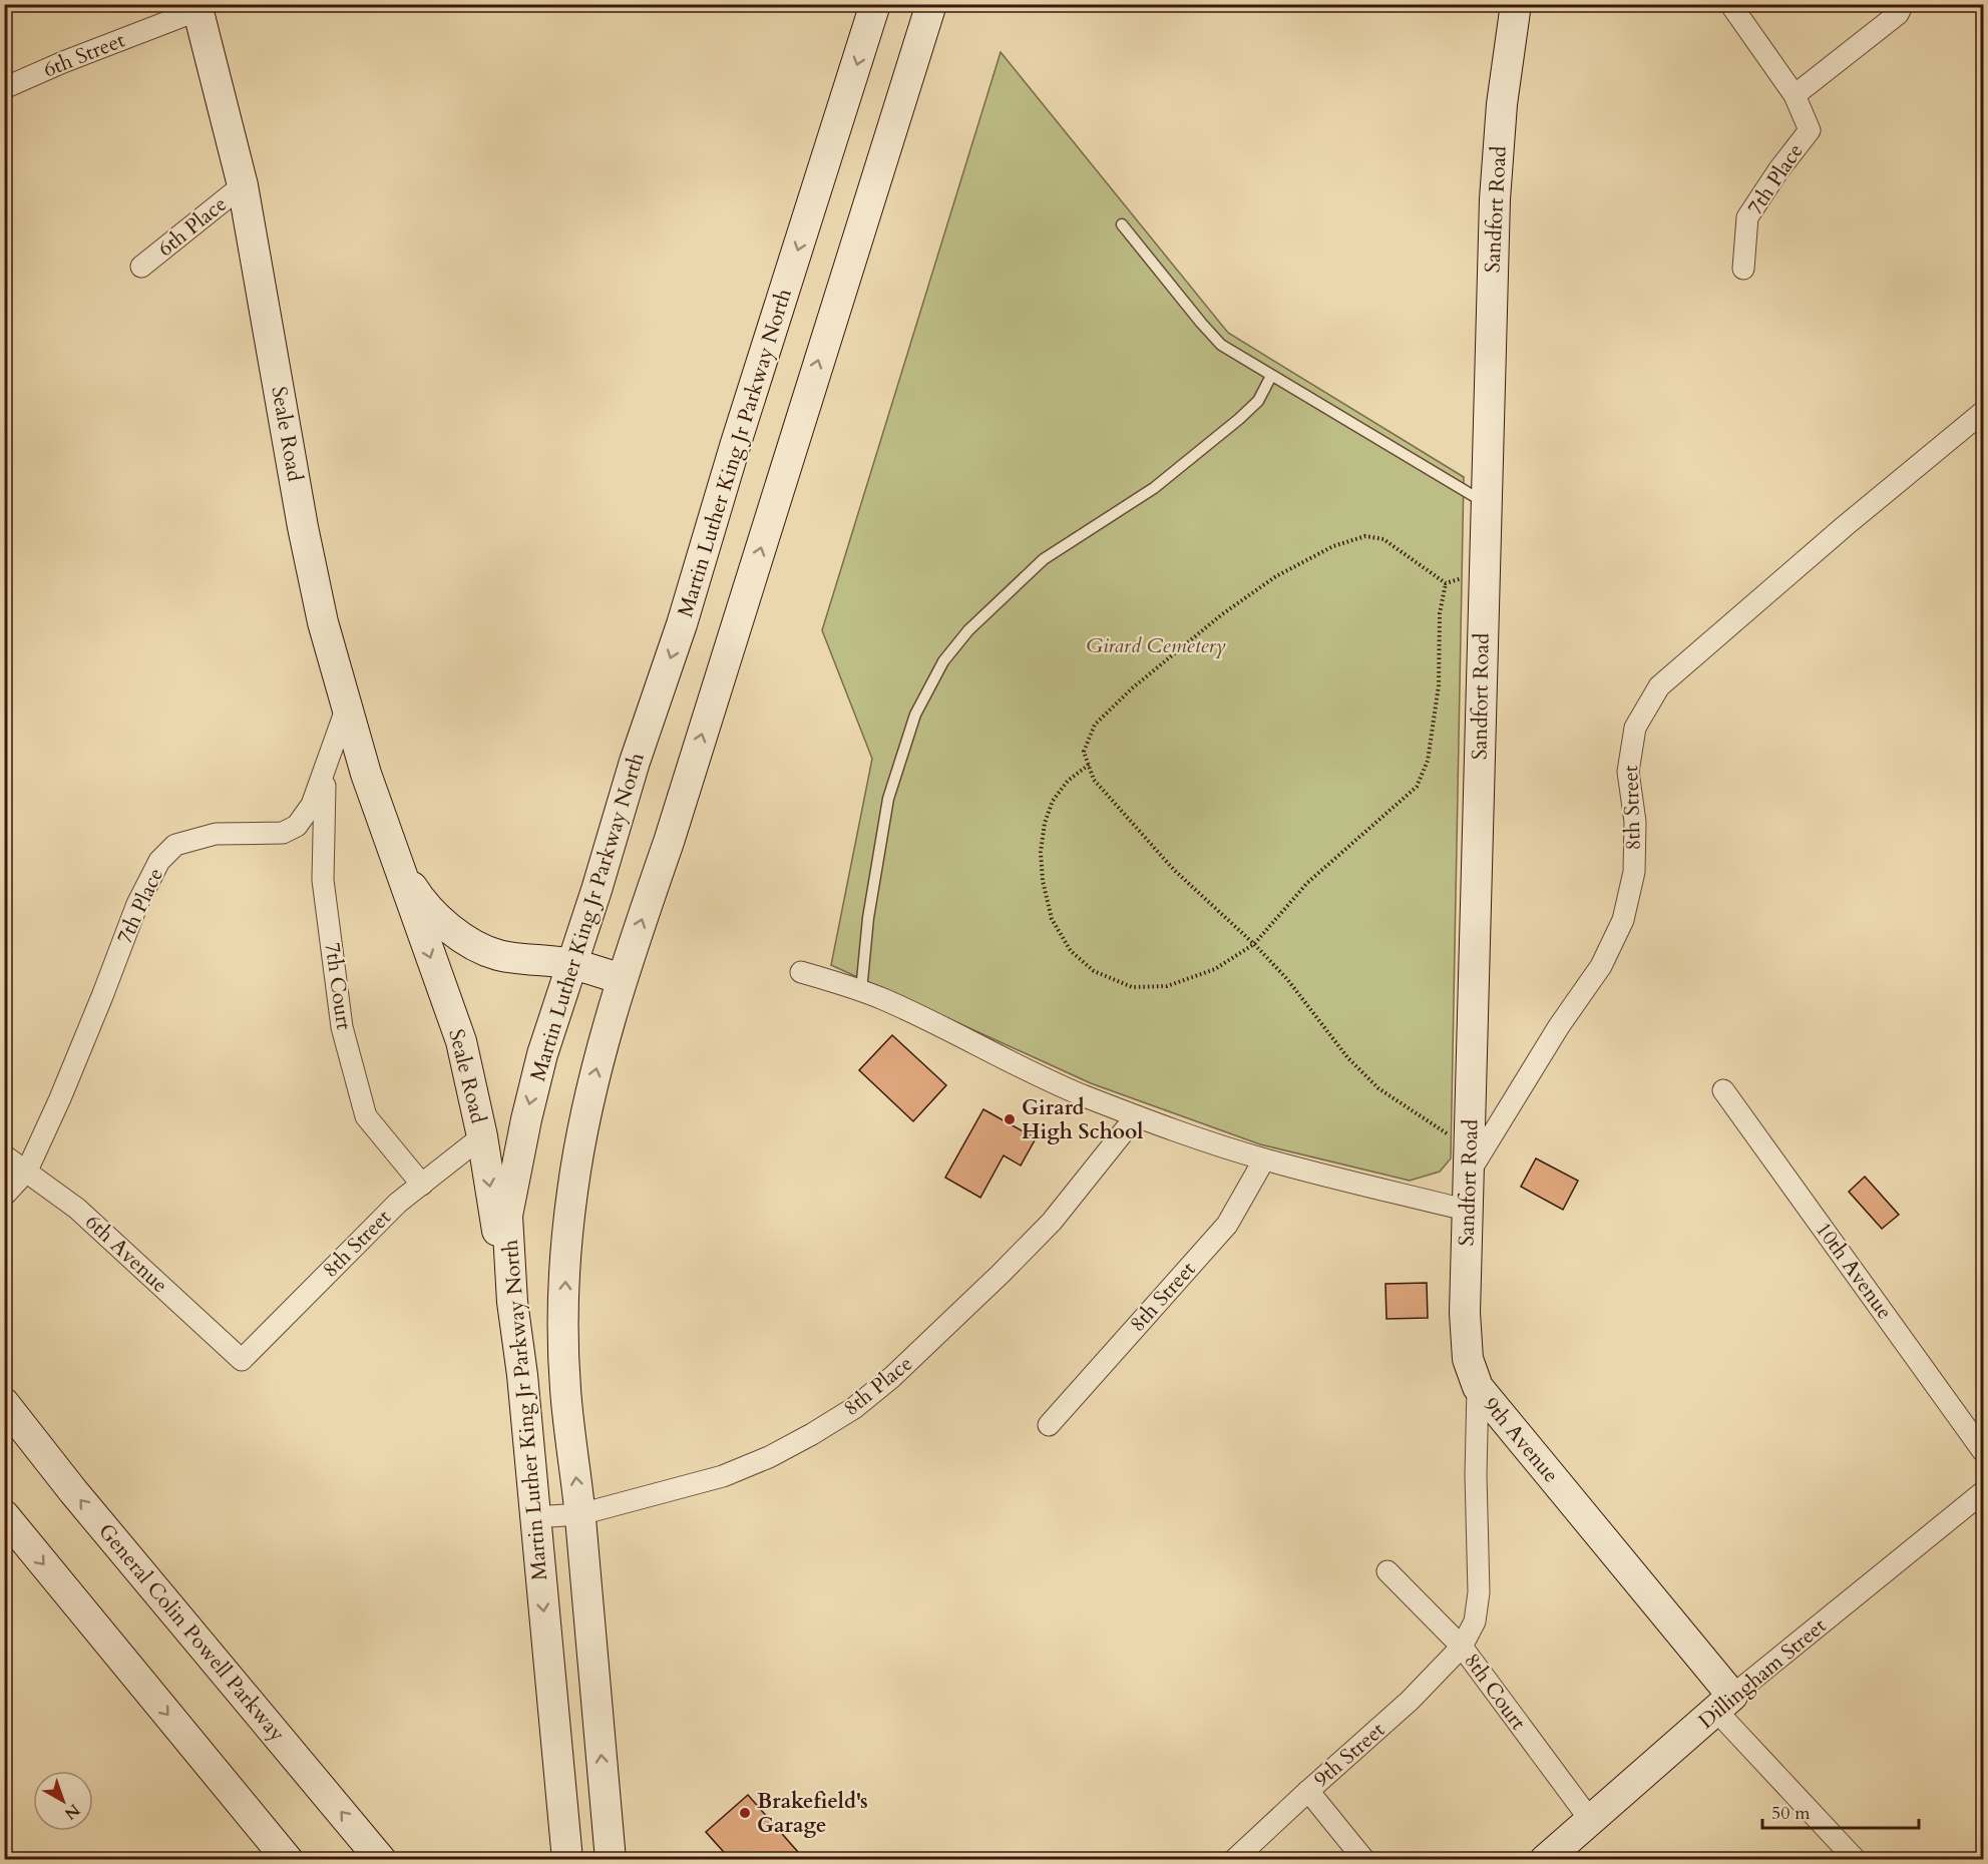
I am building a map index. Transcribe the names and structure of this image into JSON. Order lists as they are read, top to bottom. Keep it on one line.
{"streets":{"main road":["Sandfort Road","Seale Road","Martin Luther King Jr Parkway North","9th Avenue","General Colin Powell Parkway","Dillingham Street"],"street":["6th Street","7th Place","6th Place","8th Street","7th Court","6th Avenue","10th Avenue","8th Place","8th Court","9th Street"]},"crossings":[["6th Street","Seale Road"],["7th Place","Seale Road"],["7th Place","7th Court"],["7th Place","6th Avenue"],["Sandfort Road","8th Street"],["Sandfort Road","9th Avenue"],["6th Place","Seale Road"],["Seale Road","Martin Luther King Jr Parkway North"],["Seale Road","8th Street"],["Martin Luther King Jr Parkway North","8th Place"],["8th Street","7th Court"],["8th Street","6th Avenue"],["9th Avenue","Dillingham Street"],["9th Avenue","8th Court"],["9th Avenue","9th Street"],["Dillingham Street","8th Court"],["8th Court","9th Street"]],"parks":["Girard Cemetery"],"places":["Girard High School","Brakefield's Garage"],"scale_bar":"50 m","north":"bottom right"}
